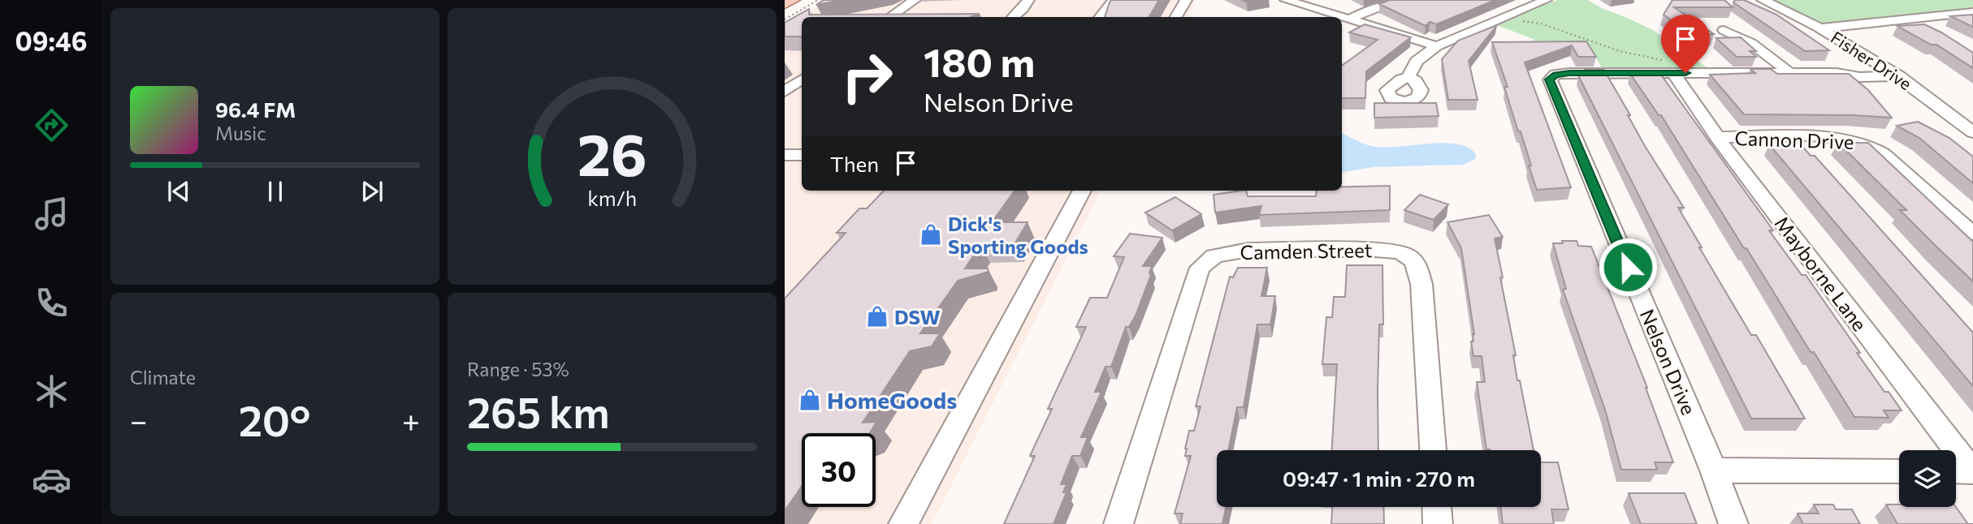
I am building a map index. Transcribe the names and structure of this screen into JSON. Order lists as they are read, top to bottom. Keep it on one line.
{"streets":{"street":["Fisher Drive","Cannon Drive","Camden Street","Mayborne Lane","Nelson Drive"]},"crossings":[["Fisher Drive","Nelson Drive"],["Cannon Drive","Mayborne Lane"],["Mayborne Lane","Nelson Drive"]],"places":{"shop":["Dick's Sporting Goods","DSW","HomeGoods"]},"page":{"tabs":"09:46","turn":["180 m","Nelson Drive"],"song":["96.4 FM","Music"],"then":"Then","tile":["Climate",["Range · 53%","265 km"]],"heat":["−","20°","+"],"limit":"30","trip":"09:47 · 1 min · 270 m","gauge":["26","km/h"]}}
